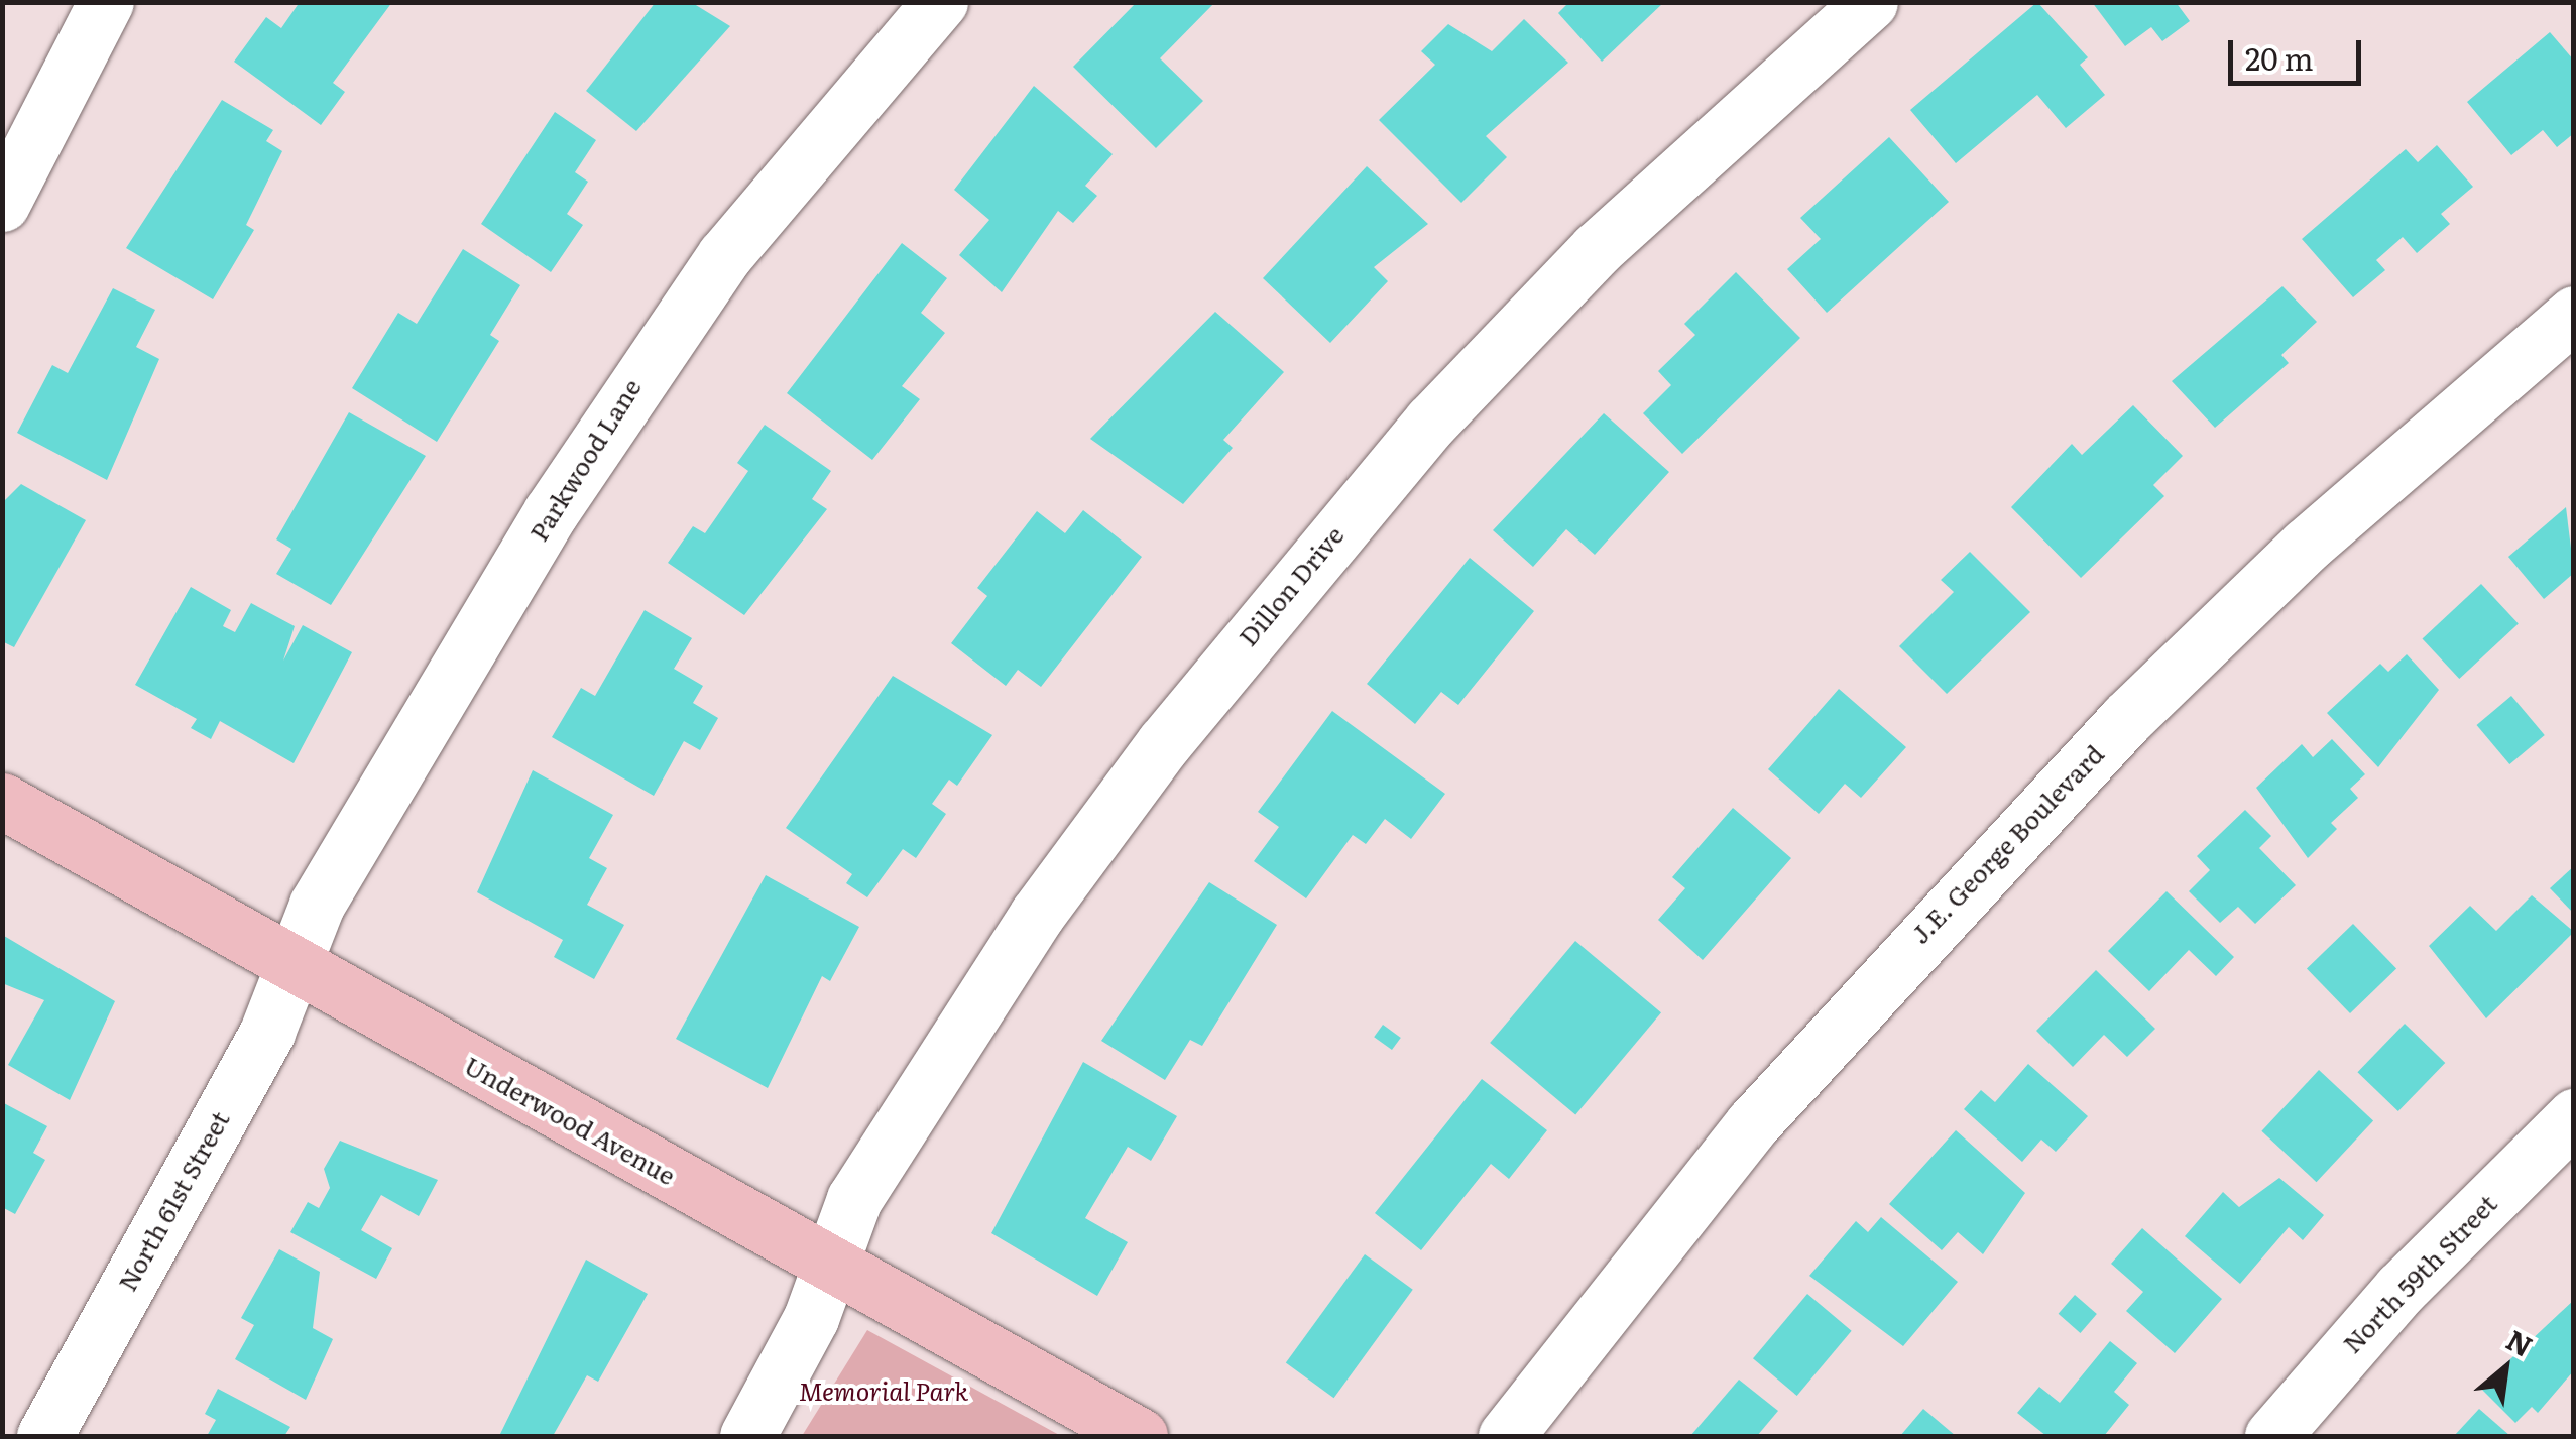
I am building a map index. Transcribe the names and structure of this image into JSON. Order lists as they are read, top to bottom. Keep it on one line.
{"streets":{"main road":["Underwood Avenue"],"street":["Parkwood Lane","Dillon Drive","J.E. George Boulevard","North 61st Street","North 59th Street"]},"crossings":[["Parkwood Lane","Underwood Avenue"],["Parkwood Lane","North 61st Street"],["Dillon Drive","Underwood Avenue"],["Underwood Avenue","North 61st Street"]],"parks":["Memorial Park"],"scale_bar":"20 m","north":"top right"}
